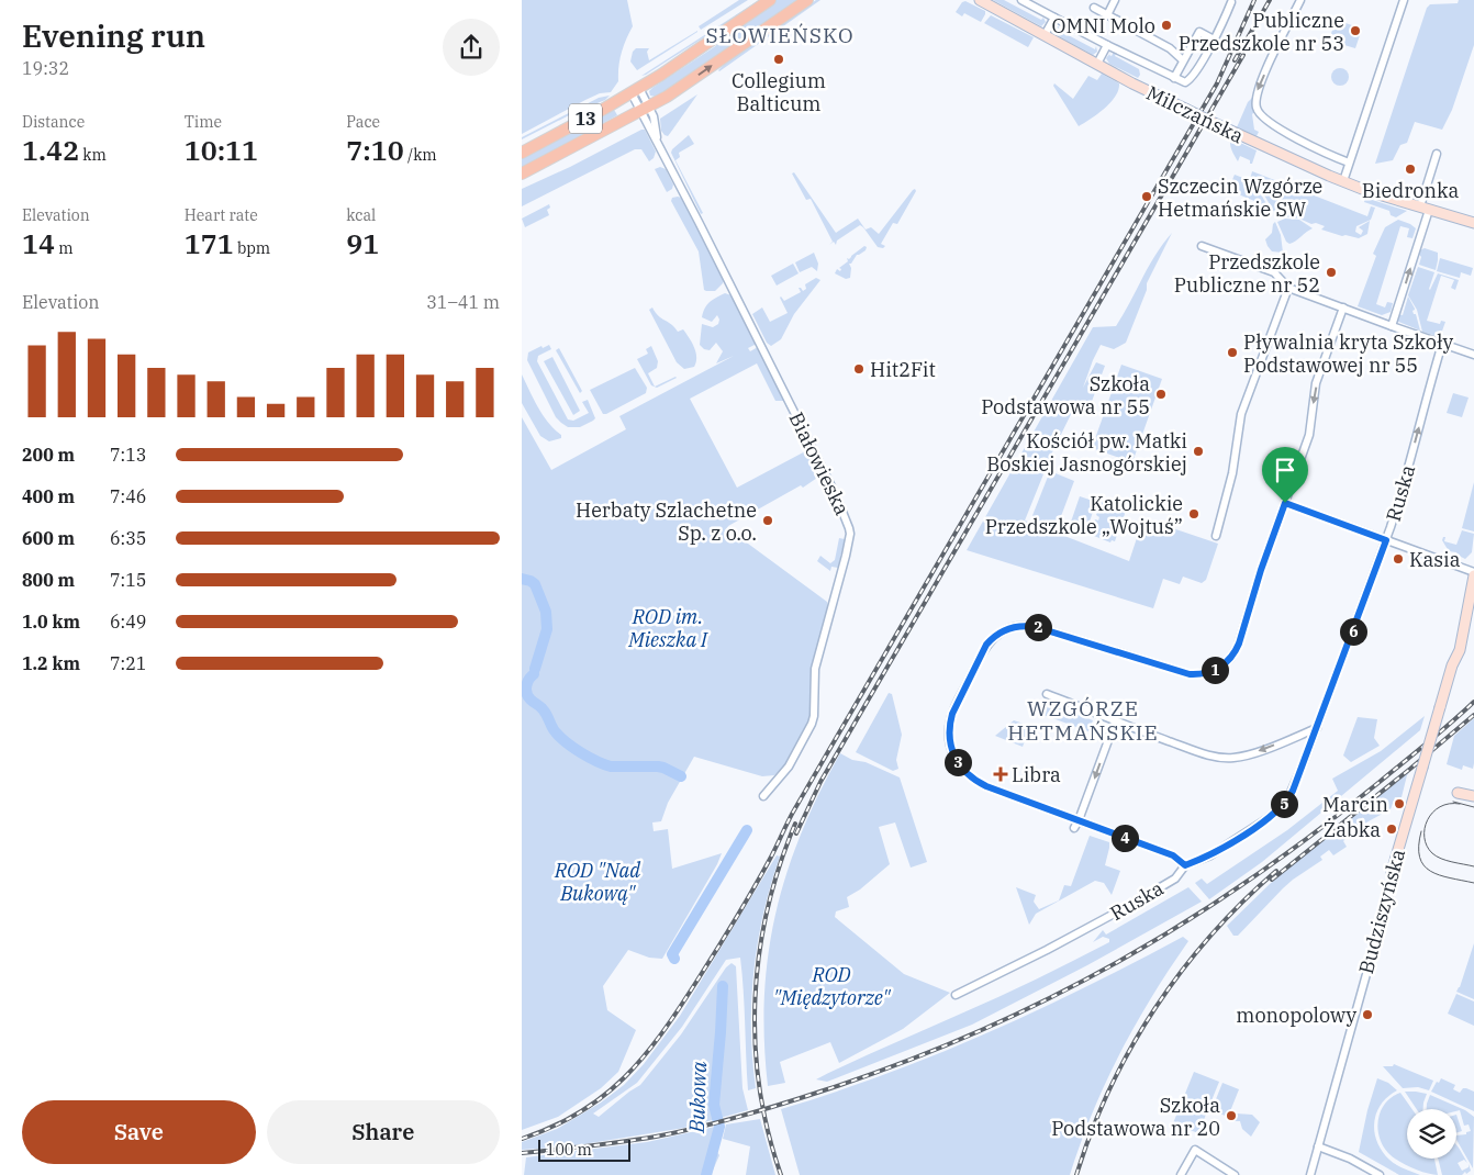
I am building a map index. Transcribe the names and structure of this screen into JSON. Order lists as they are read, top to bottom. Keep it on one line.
{"streets":{"main road":["13"],"street":["Milczańska","Białowieska","Ruska","Budziszyńska"]},"crossings":[["13","Białowieska"]],"districts":["SŁOWIEŃSKO","WZGÓRZE HETMAŃSKIE"],"water":["Bukowa"],"parks":["ROD im. Mieszka I","ROD \"Nad Bukową\"","ROD \"Międzytorze\""],"places":{"other":["OMNI Molo","Publiczne Przedszkole nr 53","Collegium Balticum","Biedronka","Szczecin Wzgórze Hetmańskie SW","Przedszkole Publiczne nr 52","Pływalnia kryta Szkoły Podstawowej nr 55","Hit2Fit","Szkoła Podstawowa nr 55","Kościół pw. Matki Boskiej Jasnogórskiej","Katolickie Przedszkole „Wojtuś”","Herbaty Szlachetne Sp. z o.o.","Kasia","Marcin","Żabka","monopolowy","Szkoła Podstawowa nr 20"],"health":["Libra"]},"scale_bar":"100 m","page":{"heading":["Evening run","19:32"],"stats":[["Distance","1.42 km"],["Time","10:11"],["Pace","7:10 /km"],["Elevation","14 m"],["Heart rate","171 bpm"],["kcal","91"]],"chart":["Elevation","31–41 m"],"list":[{"name":"200 m","note":"7:13"},{"name":"400 m","note":"7:46"},{"name":"600 m","note":"6:35"},{"name":"800 m","note":"7:15"},{"name":"1.0 km","note":"6:49"},{"name":"1.2 km","note":"7:21"}],"pins":["2","6","1","3","5","4"],"buttons":["Save","Share"],"scale":"100 m"}}
